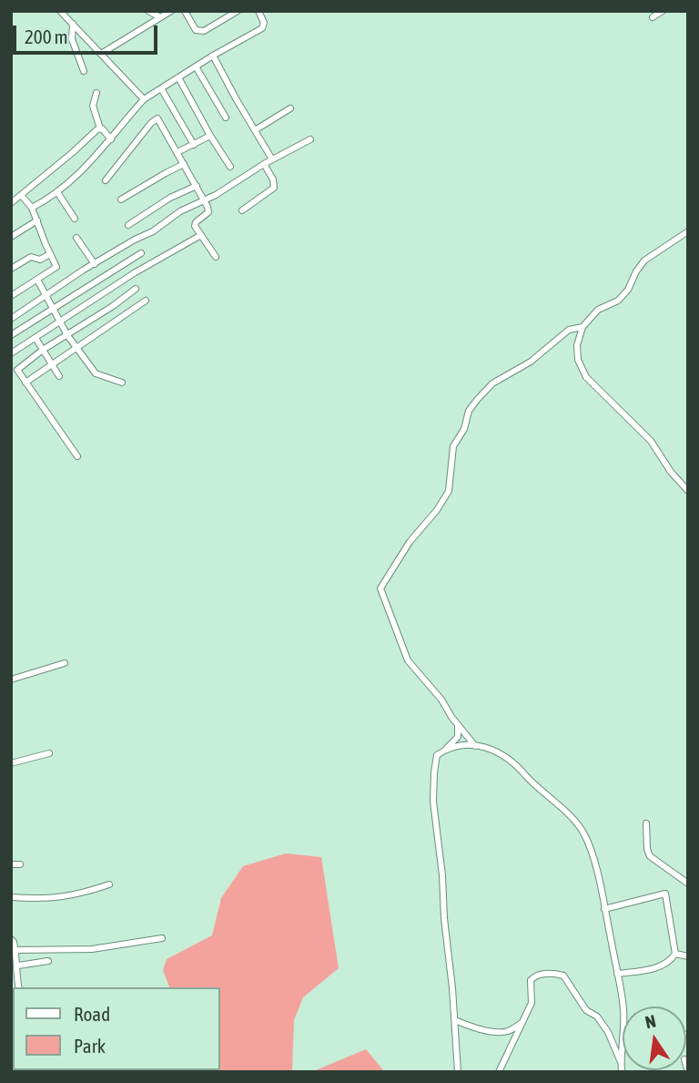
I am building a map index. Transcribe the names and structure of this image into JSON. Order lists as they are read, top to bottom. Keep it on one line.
{"legend":["Road","Park"],"scale_bar":"200 m","north":"top"}
